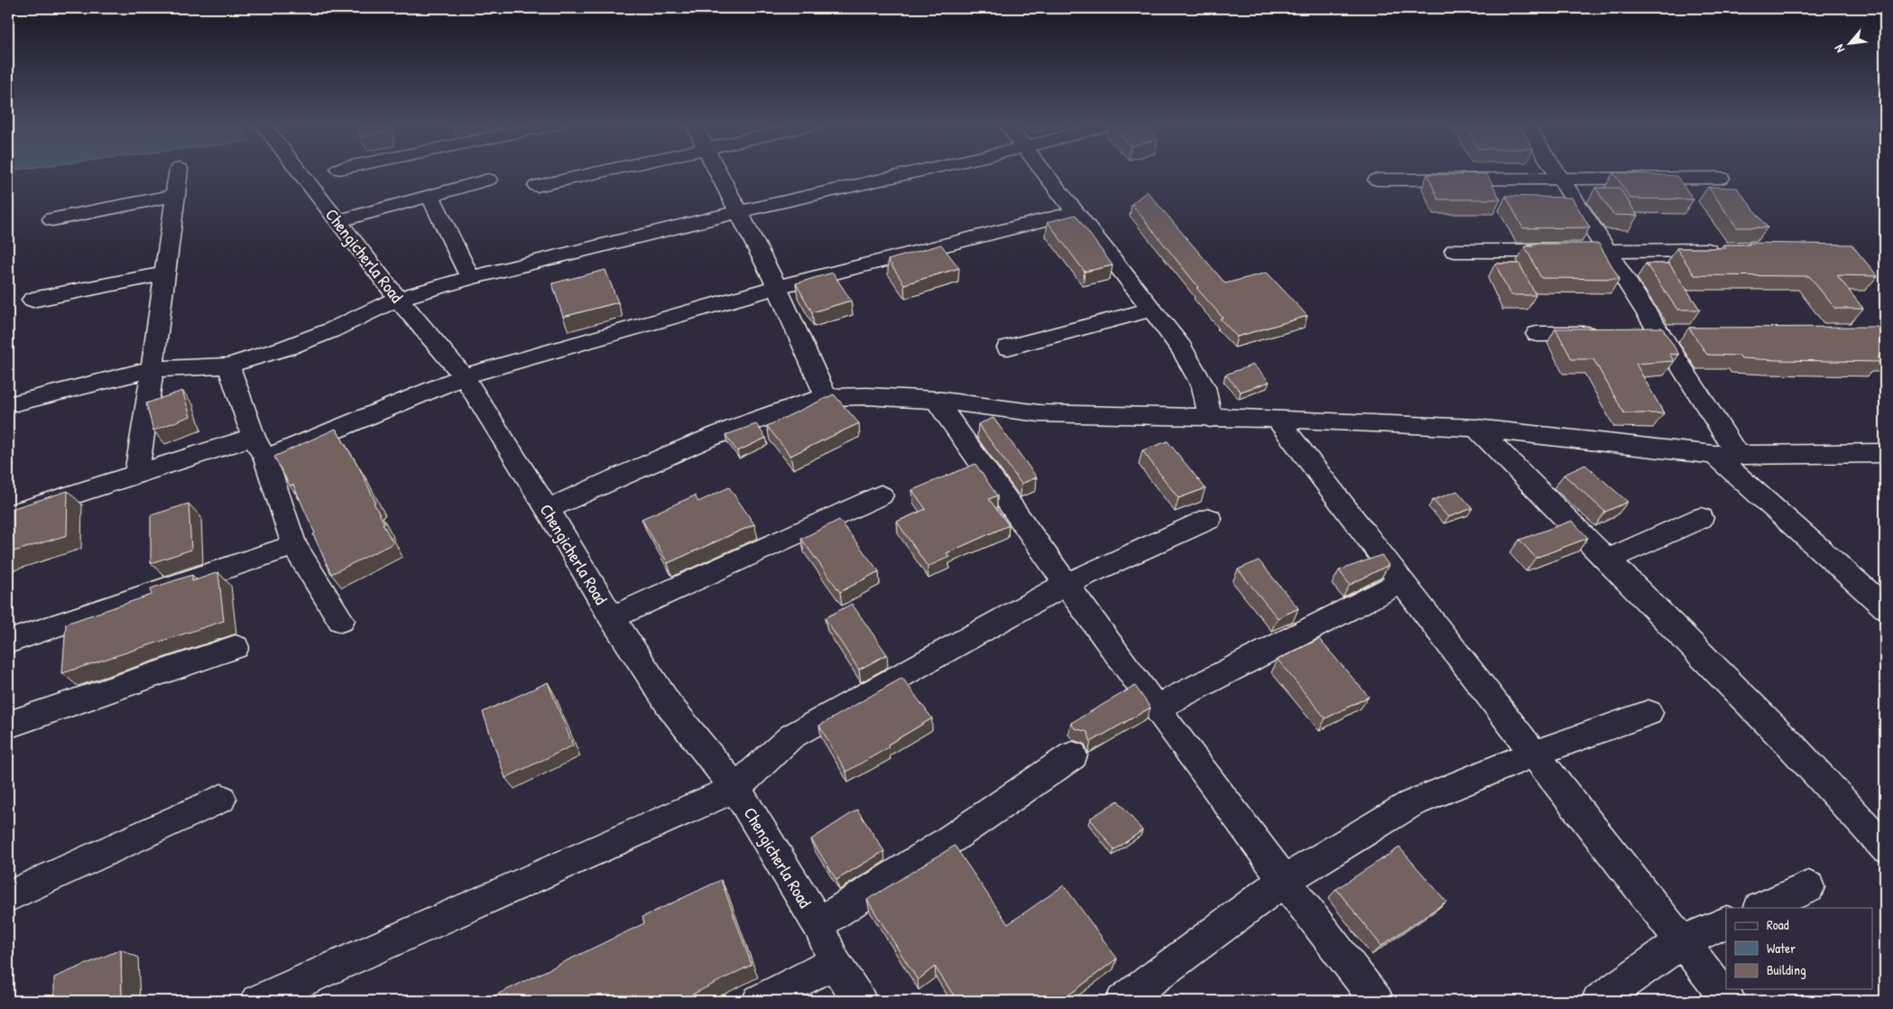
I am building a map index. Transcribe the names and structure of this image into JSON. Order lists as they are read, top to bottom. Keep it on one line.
{"streets":{"street":["Chengicherla Road"]},"legend":["Road","Water","Building"],"north":"bottom left"}
